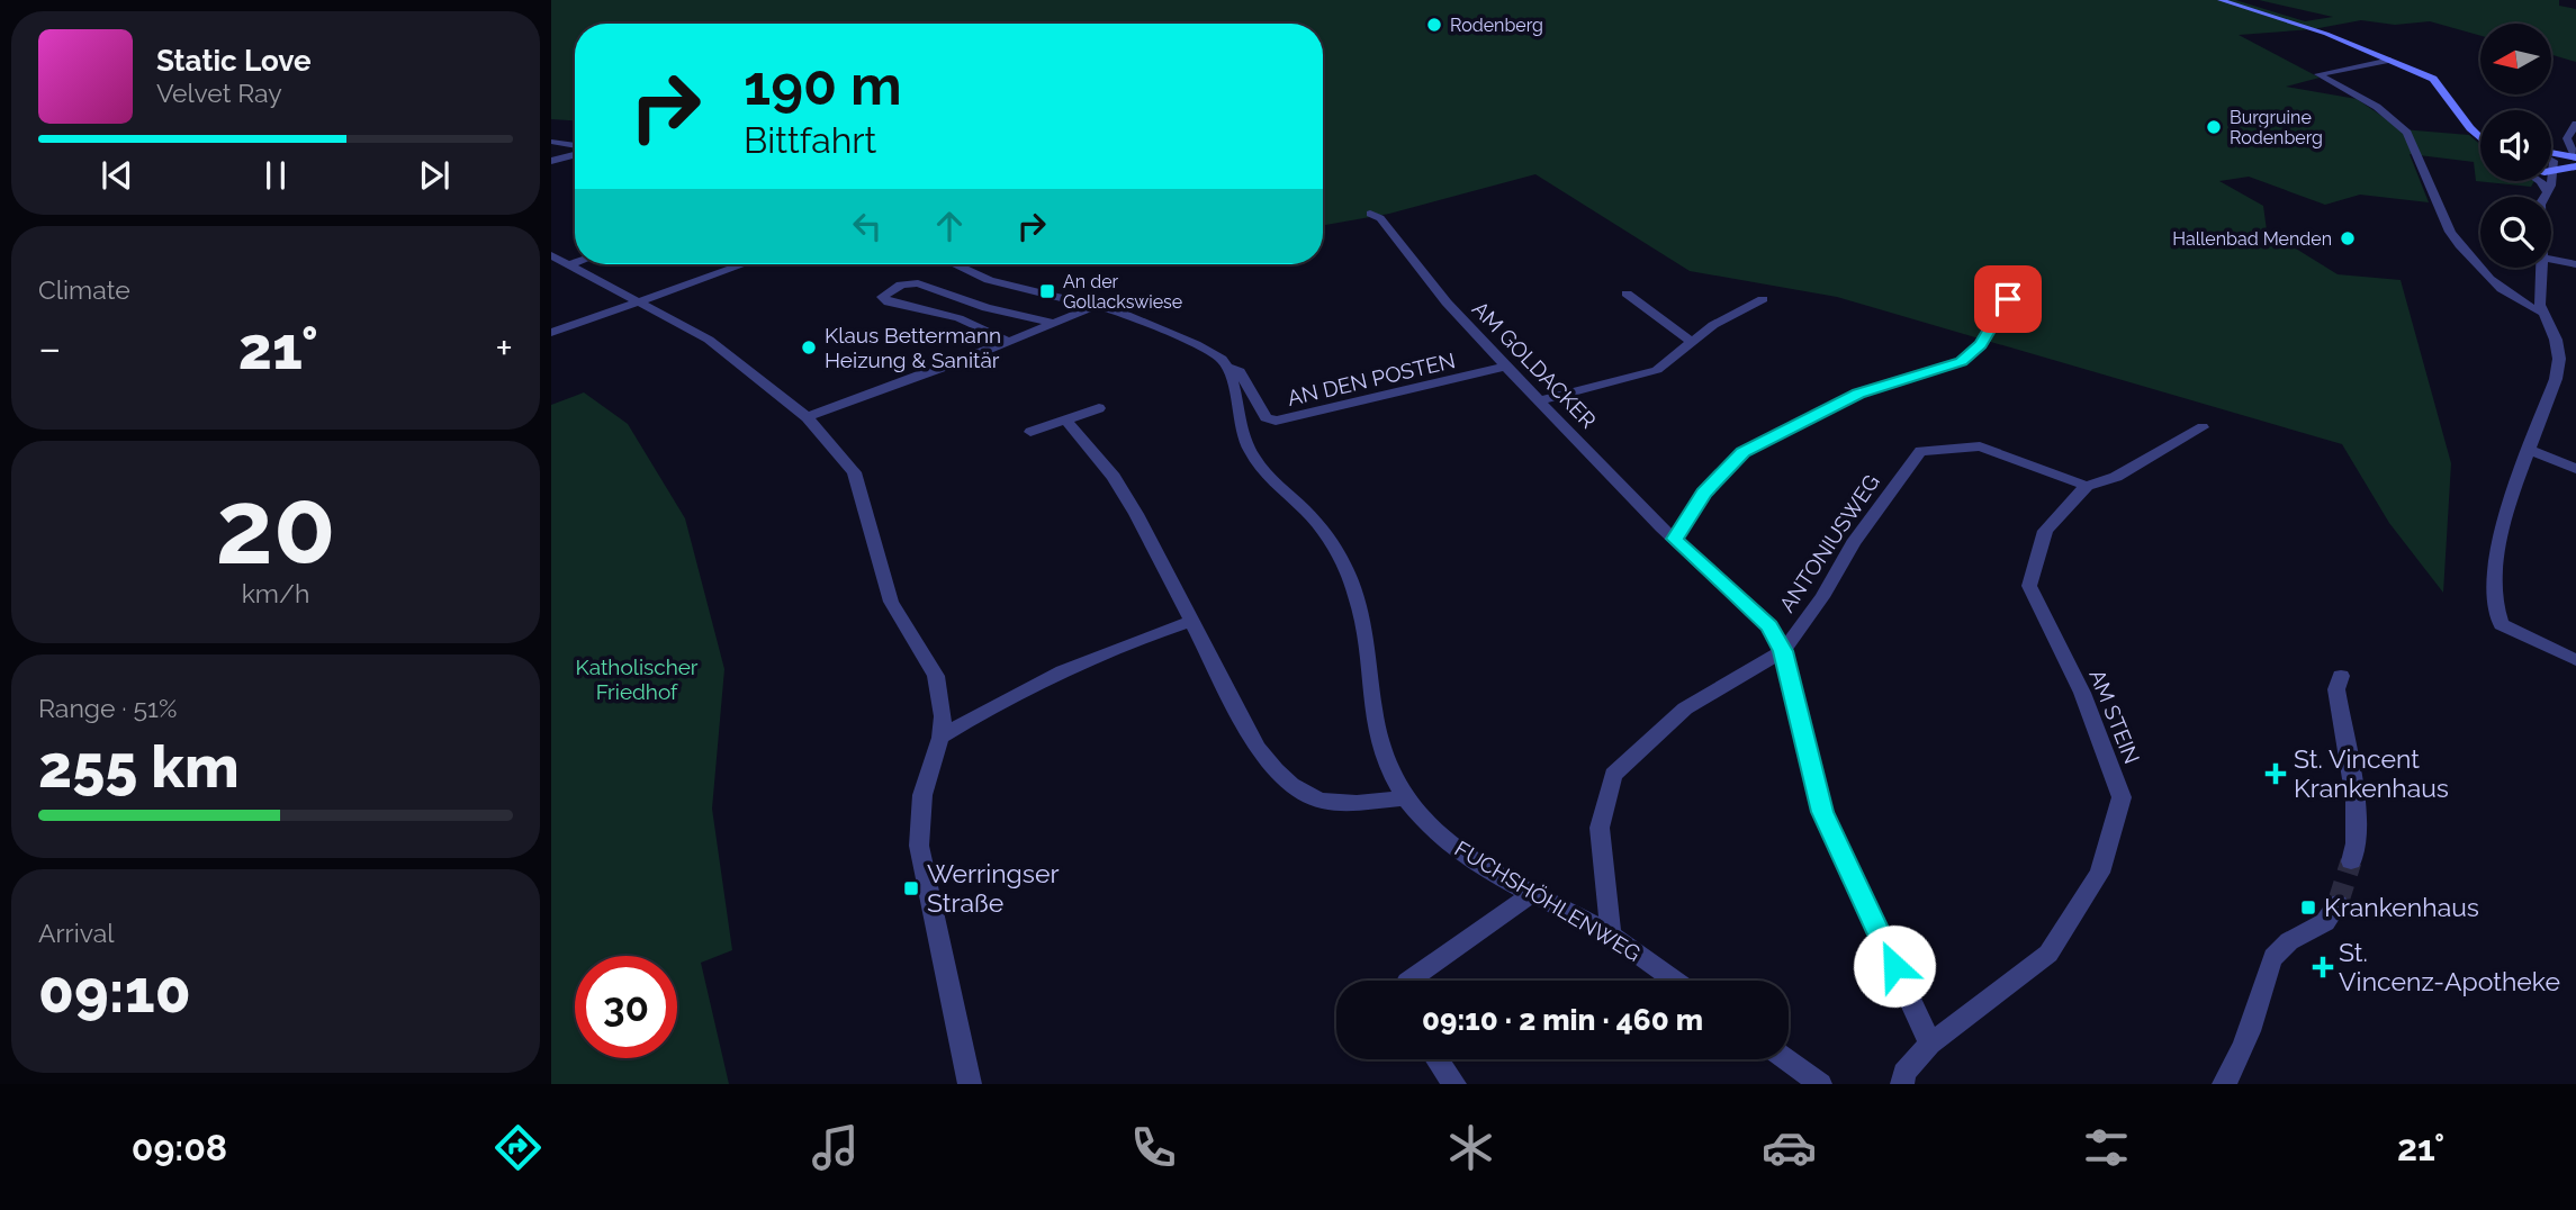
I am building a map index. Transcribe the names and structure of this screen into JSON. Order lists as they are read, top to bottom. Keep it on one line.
{"streets":{"street":["AM GOLDACKER","AN DEN POSTEN","ANTONIUSWEG","AM STEIN","FUCHSHÖHLENWEG"]},"crossings":[["AM GOLDACKER","AN DEN POSTEN"],["AM GOLDACKER","ANTONIUSWEG"],["AN DEN POSTEN","FUCHSHÖHLENWEG"],["ANTONIUSWEG","AM STEIN"],["ANTONIUSWEG","FUCHSHÖHLENWEG"]],"parks":["Katholischer Friedhof"],"places":{"other":["Rodenberg","Burgruine Rodenberg","Hallenbad Menden","Klaus Bettermann Heizung & Sanitär"],"transit":["An der Gollackswiese","Werringser Straße","Krankenhaus"],"health":["St. Vincent Krankenhaus","St. Vincenz-Apotheke"]},"north":"left","page":{"turn":["190 m","Bittfahrt"],"song":["Static Love","Velvet Ray"],"tile":["Climate",["20","km/h"],["Range · 51%","255 km"],["Arrival","09:10"]],"heat":["−","21°","+"],"limit":"30","trip":"09:10 · 2 min · 460 m","tabs":["09:08","21°"]}}
